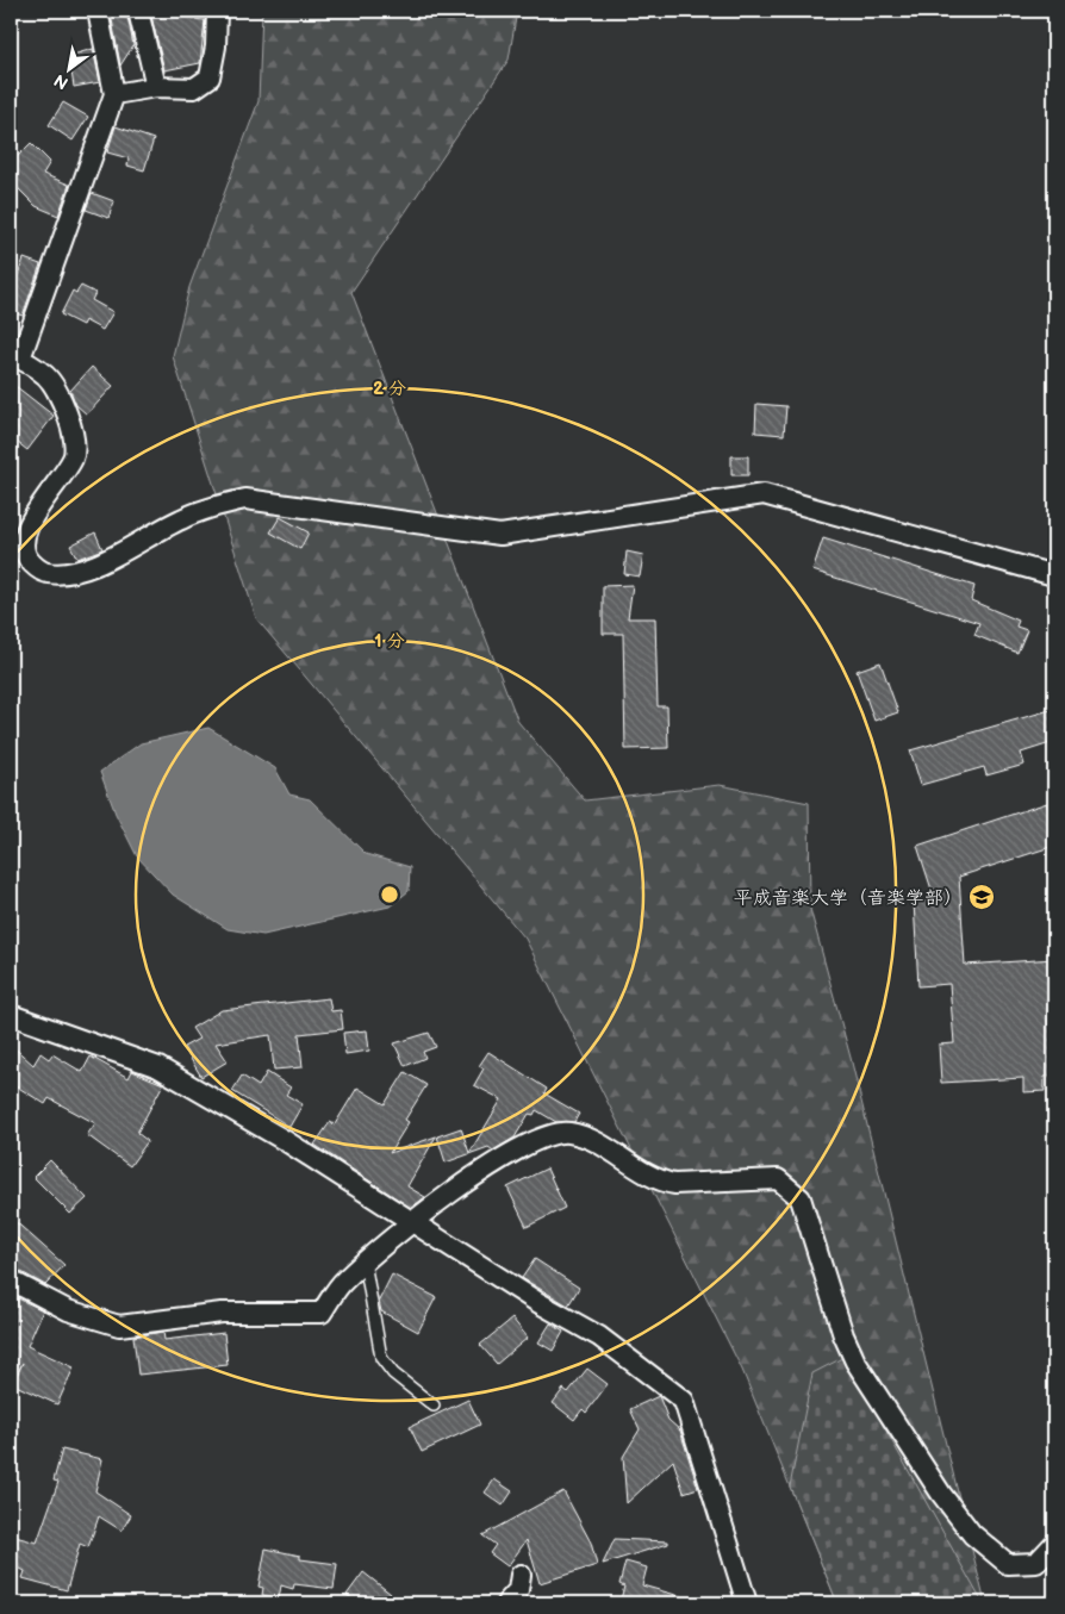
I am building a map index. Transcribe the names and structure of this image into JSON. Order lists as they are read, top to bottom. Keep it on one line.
{"places":{"school or university":["平成音楽大学（音楽学部）"]},"north":"bottom left","rings":["2 分","1 分"]}
